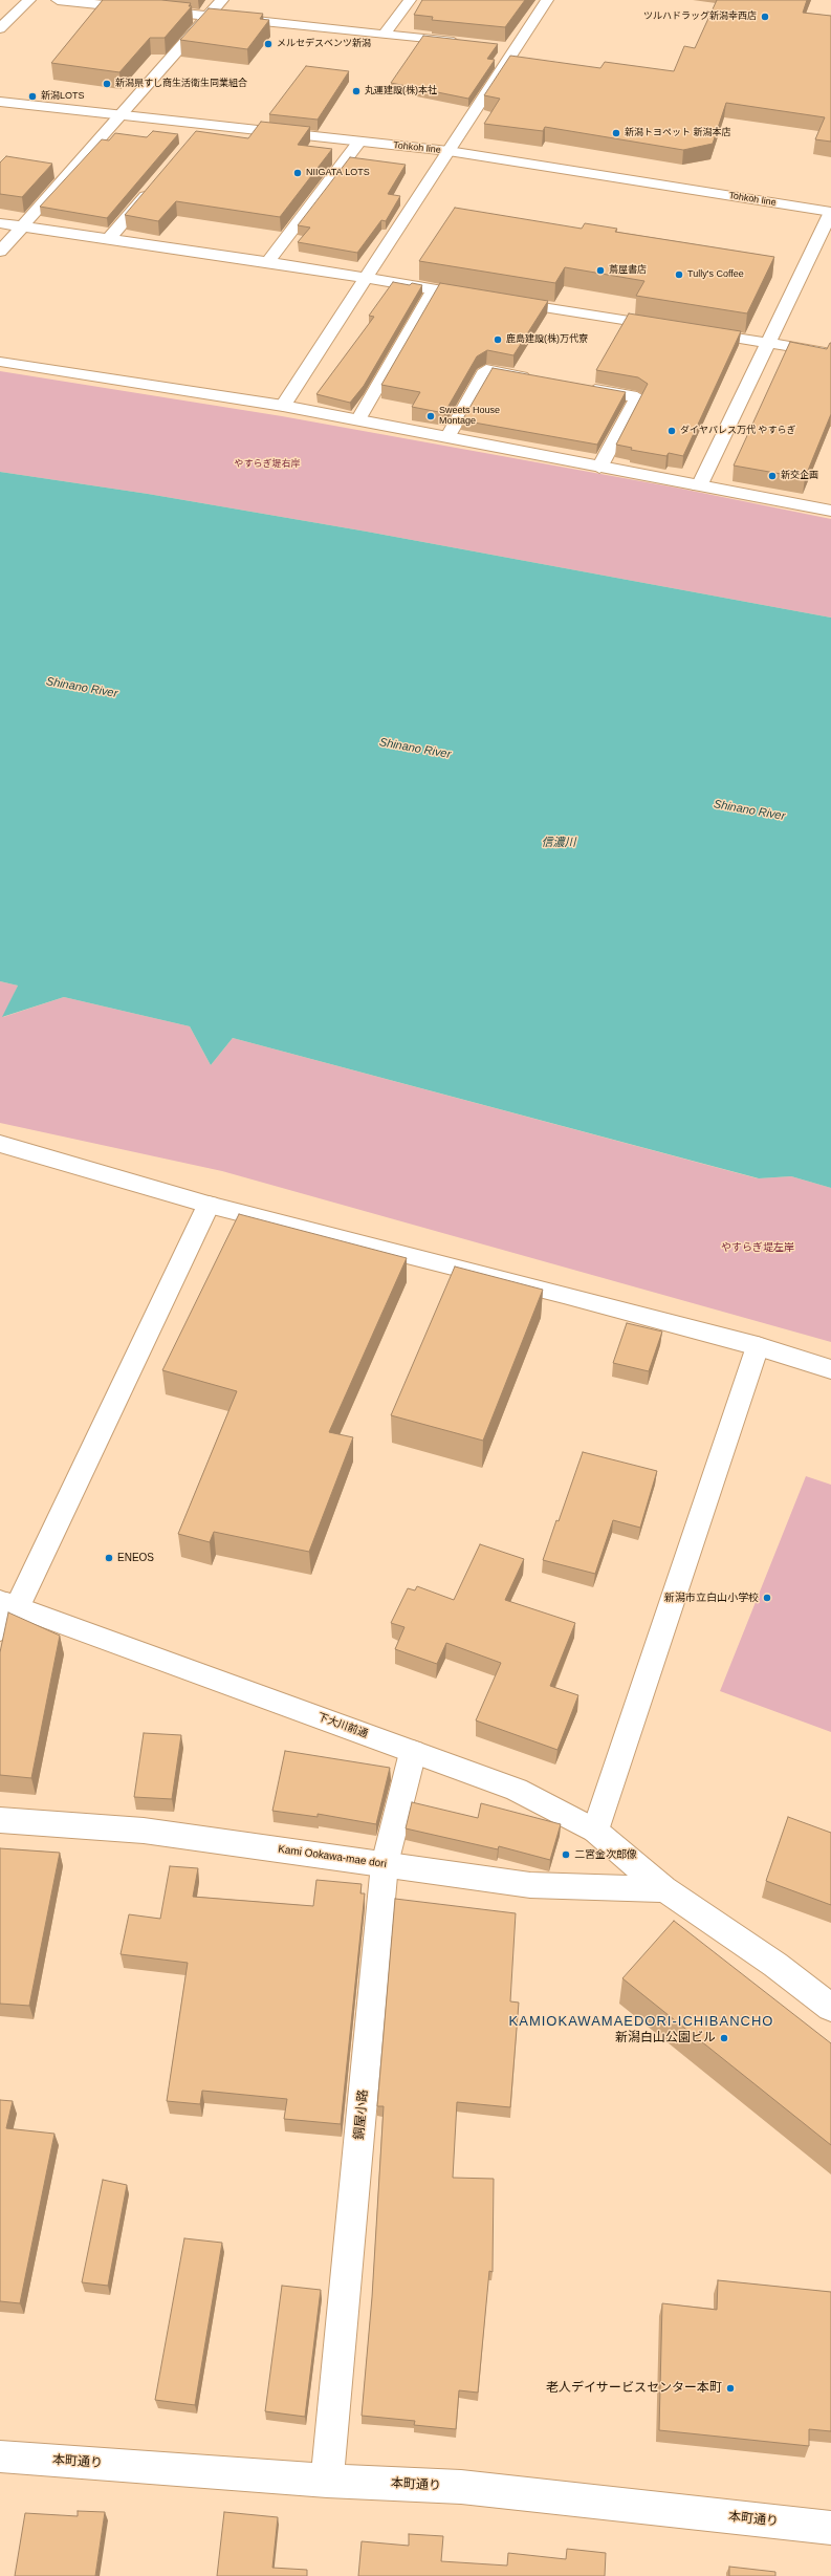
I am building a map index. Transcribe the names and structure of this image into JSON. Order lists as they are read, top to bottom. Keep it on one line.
{"streets":{"street":["Tohkoh line","下大川前通","Kami Ookawa-mae dori","銅屋小路","本町通り"]},"crossings":[["下大川前通","Kami Ookawa-mae dori"],["下大川前通","銅屋小路"],["Kami Ookawa-mae dori","銅屋小路"],["銅屋小路","本町通り"]],"districts":["KAMIOKAWAMAEDORI-ICHIBANCHO"],"water":["Shinano River","信濃川"],"parks":["やすらぎ堤右岸","やすらぎ堤左岸"],"places":["ツルハドラッグ新潟幸西店","メルセデスベンツ新潟","新潟県すし商生活衛生同業組合","丸運建設(株)本社","新潟LOTS","新潟トヨペット 新潟本店","NIIGATA LOTS","蔦屋書店","Tully's Coffee","鹿島建設(株)万代寮","Sweets House Montage","ダイヤパレス万代 やすらぎ","新交企画","ENEOS","新潟市立白山小学校","二宮金次郎像","新潟白山公園ビル","老人デイサービスセンター本町"]}
